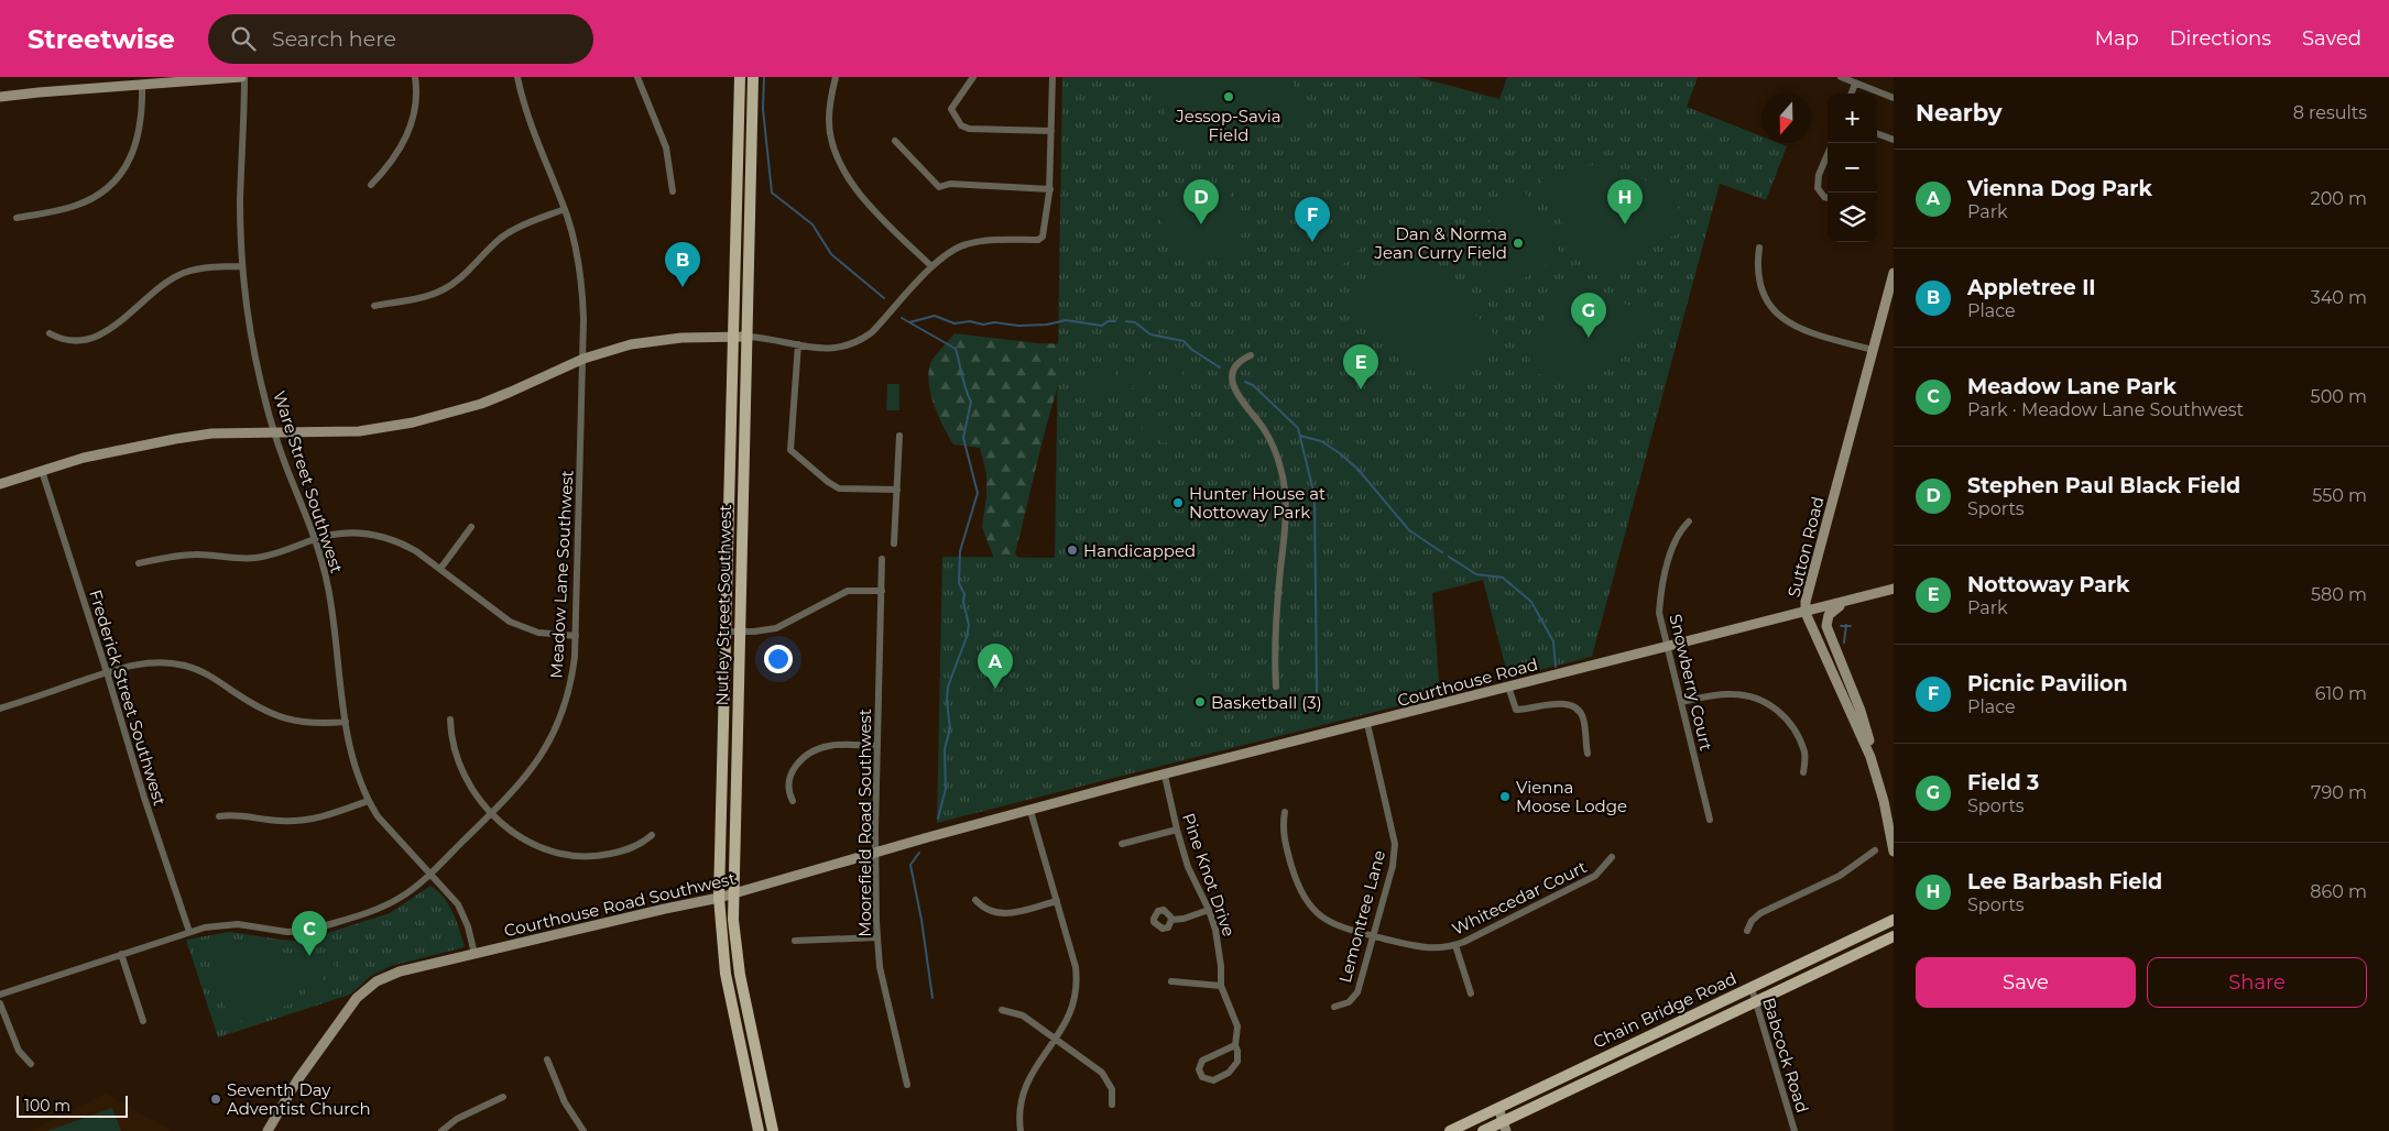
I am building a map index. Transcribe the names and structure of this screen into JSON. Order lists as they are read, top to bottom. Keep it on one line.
{"streets":{"main road":["Nutley Street Southwest","Chain Bridge Road"],"street":["Ware Street Southwest","Sutton Road","Meadow Lane Southwest","Courthouse Road","Snowberry Court","Frederick Street Southwest","Moorefield Road Southwest","Pine Knot Drive","Whitecedar Court","Courthouse Road Southwest","Lemontree Lane","Babcock Road"]},"crossings":[["Ware Street Southwest","Meadow Lane Southwest"],["Ware Street Southwest","Courthouse Road Southwest"],["Sutton Road","Courthouse Road"],["Meadow Lane Southwest","Frederick Street Southwest"],["Nutley Street Southwest","Courthouse Road Southwest"],["Courthouse Road","Snowberry Court"],["Courthouse Road","Pine Knot Drive"],["Courthouse Road","Courthouse Road Southwest"],["Courthouse Road","Lemontree Lane"],["Moorefield Road Southwest","Courthouse Road Southwest"],["Whitecedar Court","Lemontree Lane"],["Chain Bridge Road","Babcock Road"]],"places":["Jessop-Savia Field","Dan & Norma Jean Curry Field","Hunter House at Nottoway Park","Handicapped","Basketball (3)","Vienna Moose Lodge","Seventh Day Adventist Church"],"scale_bar":"100 m","north":"bottom","page":{"header":"Streetwise","search":"Search here","nav":["Map","Directions","Saved"],"heading":["Nearby","8 results"],"map_buttons":["+","−"],"list":[{"mark":"A","name":"Vienna Dog Park","note":"Park","value":"200 m"},{"mark":"B","name":"Appletree II","note":"Place","value":"340 m"},{"mark":"C","name":"Meadow Lane Park","note":"Park · Meadow Lane Southwest","value":"500 m"},{"mark":"D","name":"Stephen Paul Black Field","note":"Sports","value":"550 m"},{"mark":"E","name":"Nottoway Park","note":"Park","value":"580 m"},{"mark":"F","name":"Picnic Pavilion","note":"Place","value":"610 m"},{"mark":"G","name":"Field 3","note":"Sports","value":"790 m"},{"mark":"H","name":"Lee Barbash Field","note":"Sports","value":"860 m"}],"pins":["D","H","F","B","G","E","A","C"],"buttons":["Save","Share"],"scale":"100 m"}}
